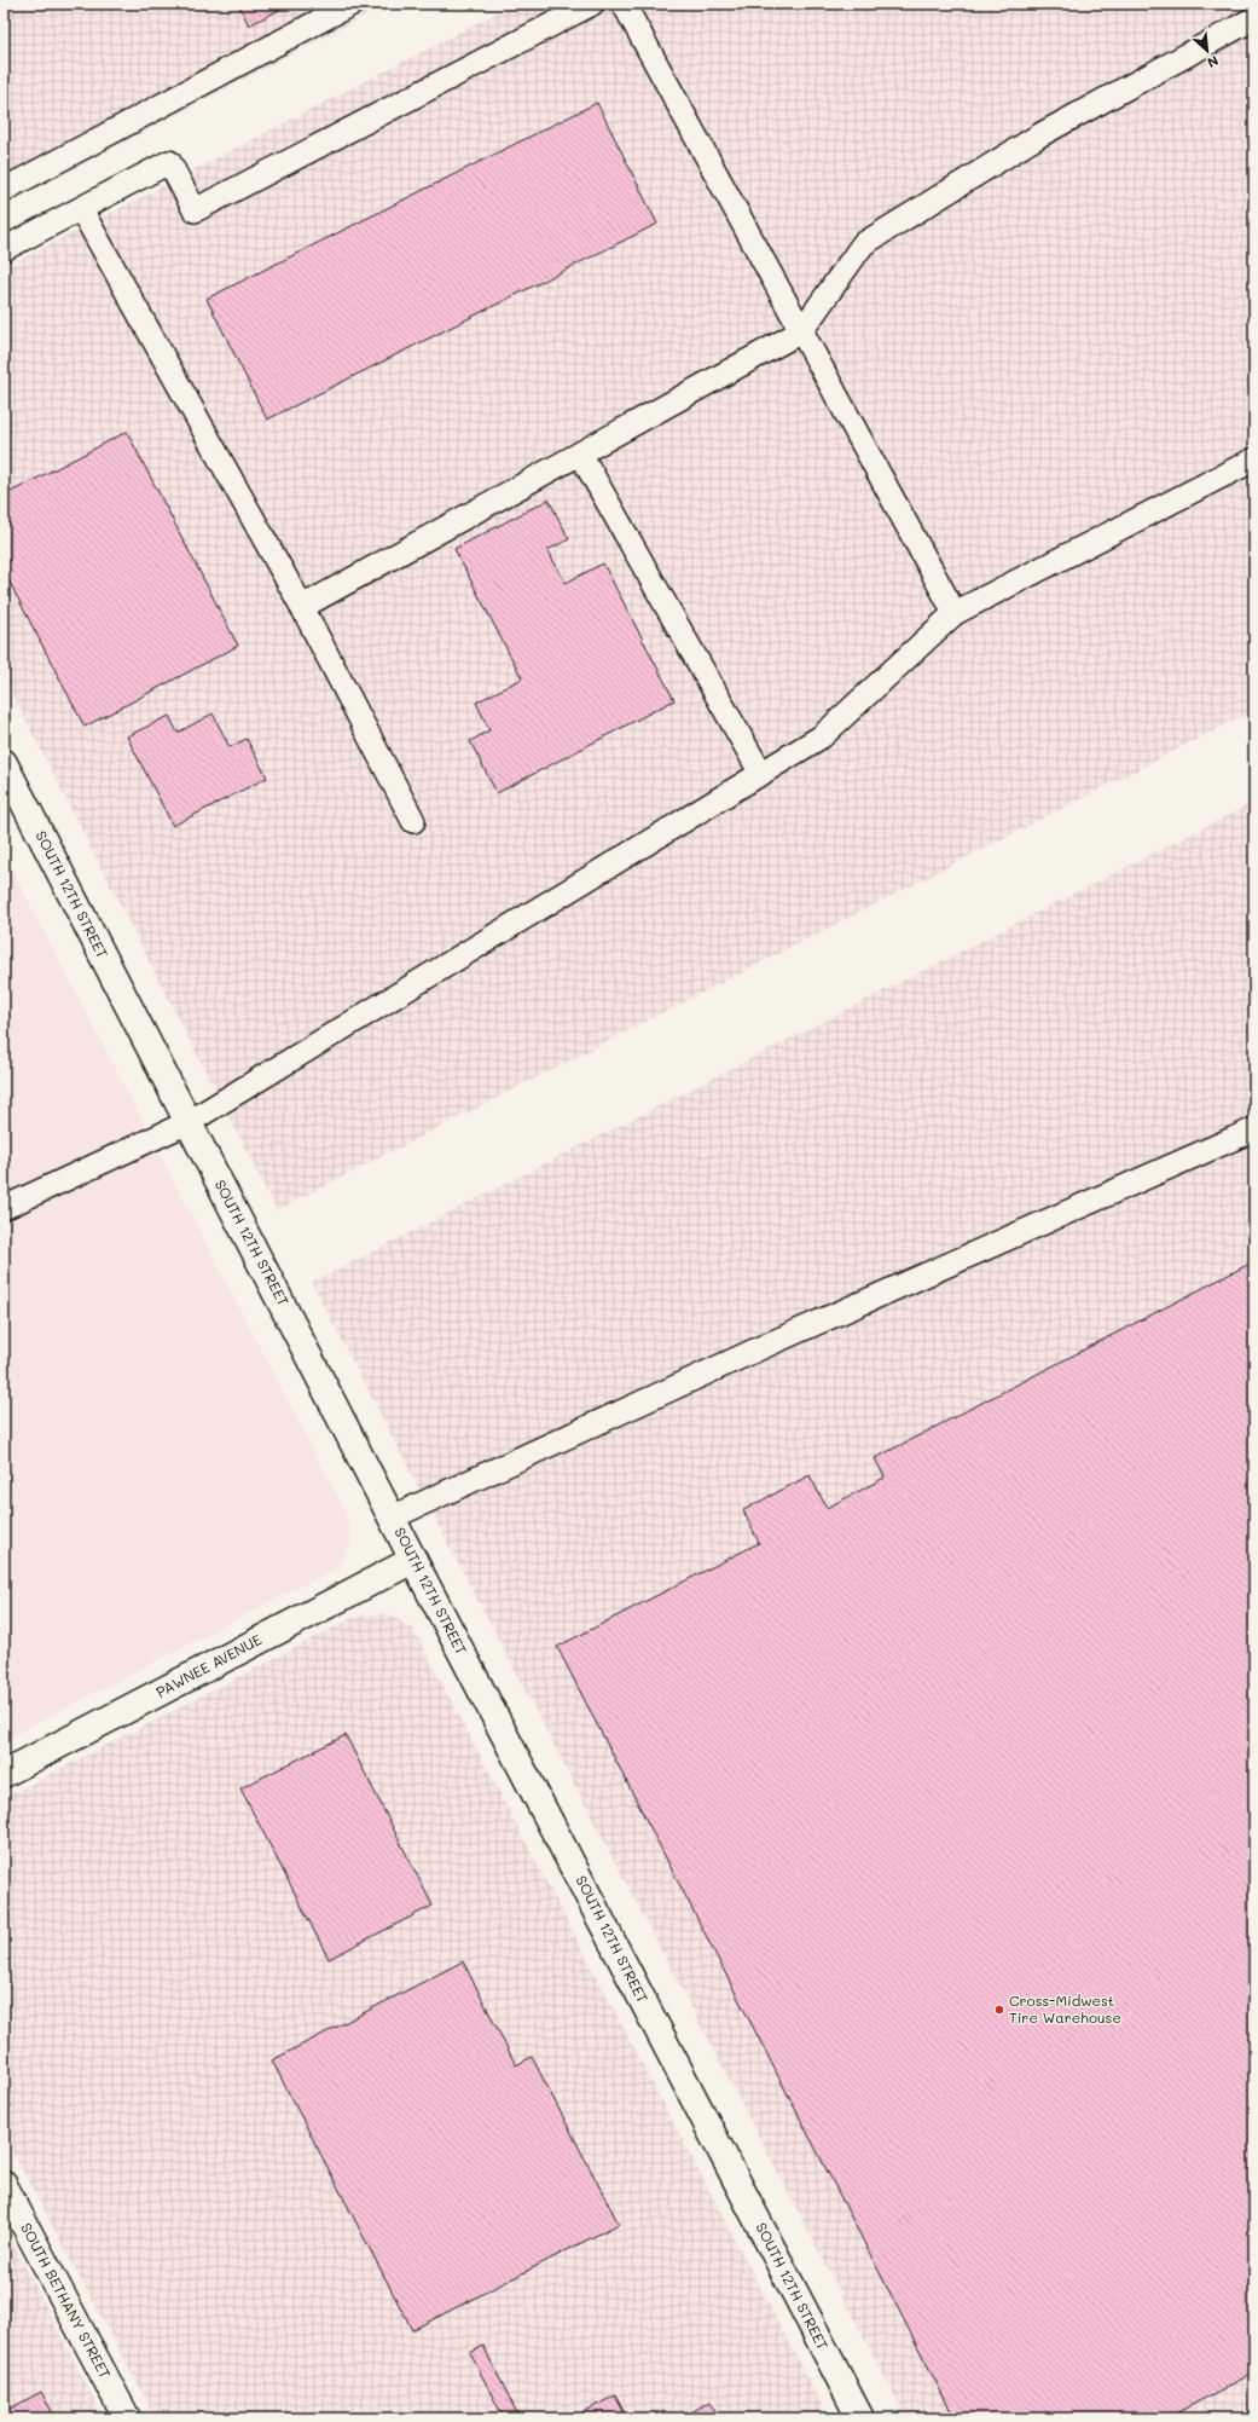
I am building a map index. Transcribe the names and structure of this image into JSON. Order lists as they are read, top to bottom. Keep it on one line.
{"streets":{"street":["SOUTH 12TH STREET","PAWNEE AVENUE","SOUTH BETHANY STREET"]},"crossings":[["SOUTH 12TH STREET","PAWNEE AVENUE"]],"places":["Cross-Midwest Tire Warehouse"],"north":"bottom right"}
